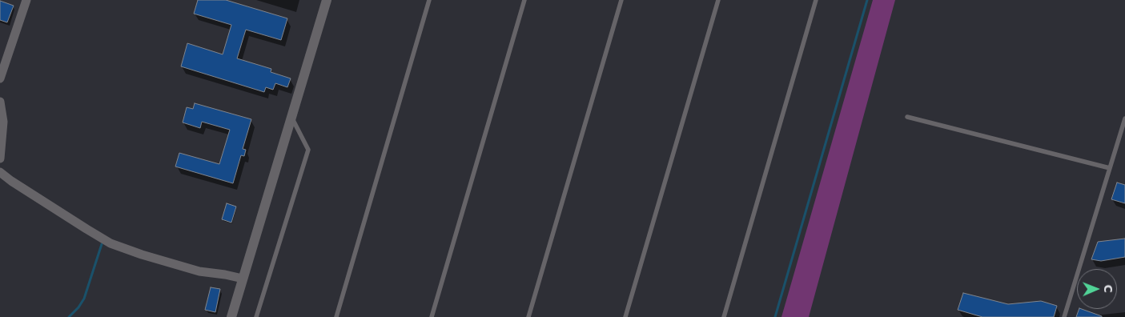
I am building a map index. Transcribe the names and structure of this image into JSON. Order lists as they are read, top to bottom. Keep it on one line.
{"north":"right"}
